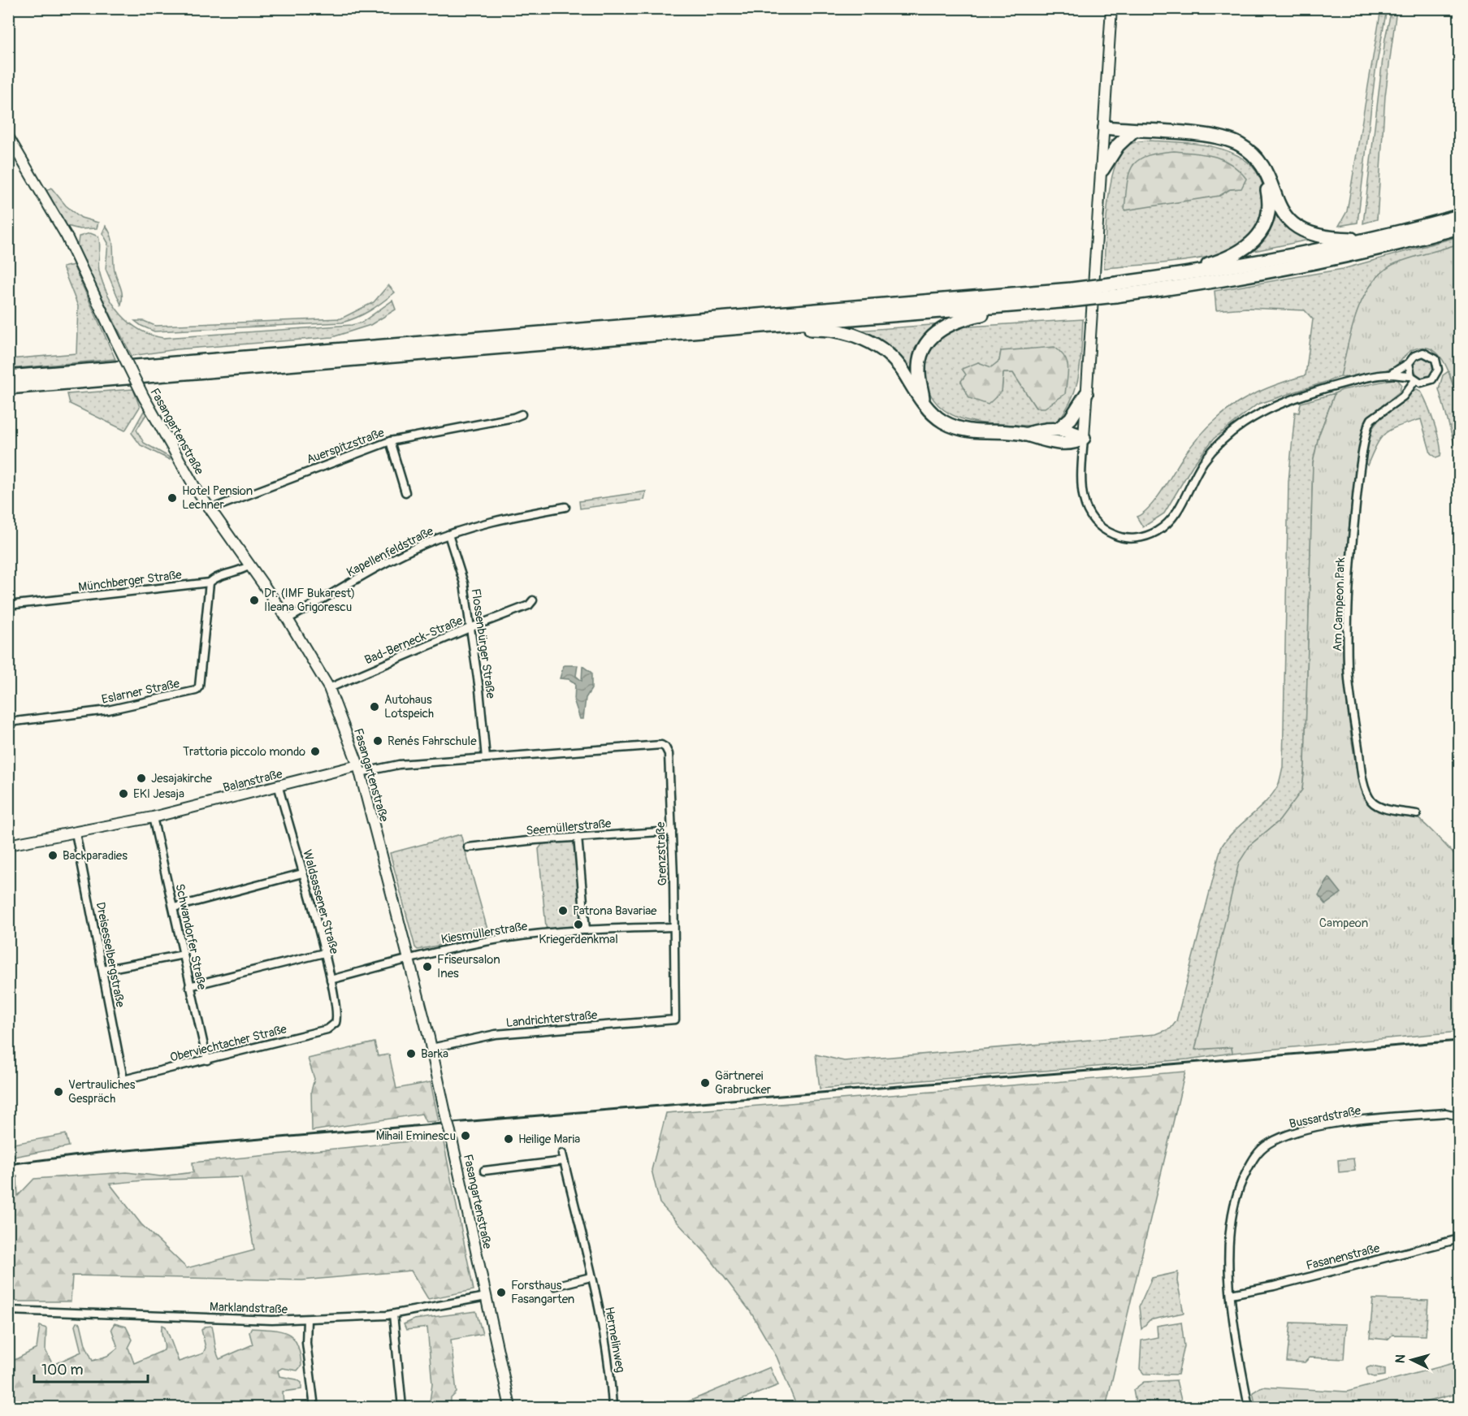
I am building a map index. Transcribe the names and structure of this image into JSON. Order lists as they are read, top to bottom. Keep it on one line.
{"streets":{"street":["Fasangartenstraße","Auerspitzstraße","Kapellenfeldstraße","Münchberger Straße","Am Campeon Park","Bad-Berneck-Straße","Flossenbürger Straße","Eslarner Straße","Balanstraße","Seemüllerstraße","Grenzstraße","Waldsassener Straße","Kiesmüllerstraße","Schwandorfer Straße","Dreisesselbergstraße","Landrichterstraße","Oberviechtacher Straße","Bussardstraße","Fasanenstraße","Marklandstraße","Hermelinweg"]},"crossings":[["Fasangartenstraße","Auerspitzstraße"],["Fasangartenstraße","Kapellenfeldstraße"],["Fasangartenstraße","Münchberger Straße"],["Fasangartenstraße","Bad-Berneck-Straße"],["Fasangartenstraße","Balanstraße"],["Fasangartenstraße","Kiesmüllerstraße"],["Fasangartenstraße","Landrichterstraße"],["Fasangartenstraße","Marklandstraße"],["Kapellenfeldstraße","Flossenbürger Straße"],["Münchberger Straße","Eslarner Straße"],["Bad-Berneck-Straße","Flossenbürger Straße"],["Flossenbürger Straße","Balanstraße"],["Balanstraße","Grenzstraße"],["Balanstraße","Waldsassener Straße"],["Balanstraße","Schwandorfer Straße"],["Balanstraße","Dreisesselbergstraße"],["Seemüllerstraße","Grenzstraße"],["Grenzstraße","Kiesmüllerstraße"],["Grenzstraße","Landrichterstraße"],["Waldsassener Straße","Kiesmüllerstraße"],["Waldsassener Straße","Oberviechtacher Straße"],["Schwandorfer Straße","Oberviechtacher Straße"],["Dreisesselbergstraße","Oberviechtacher Straße"],["Bussardstraße","Fasanenstraße"]],"parks":["Campeon"],"places":["Hotel Pension Lechner","Dr. (IMF Bukarest) Ileana Grigorescu","Autohaus Lotspeich","Renés Fahrschule","Trattoria piccolo mondo","Jesajakirche","EKI Jesaja","Backparadies","Patrona Bavariae","Kriegerdenkmal","Friseursalon Ines","Barka","Gärtnerei Grabrucker","Vertrauliches Gespräch","Mihail Eminescu","Heilige Maria","Forsthaus Fasangarten"],"scale_bar":"100 m","north":"left"}
